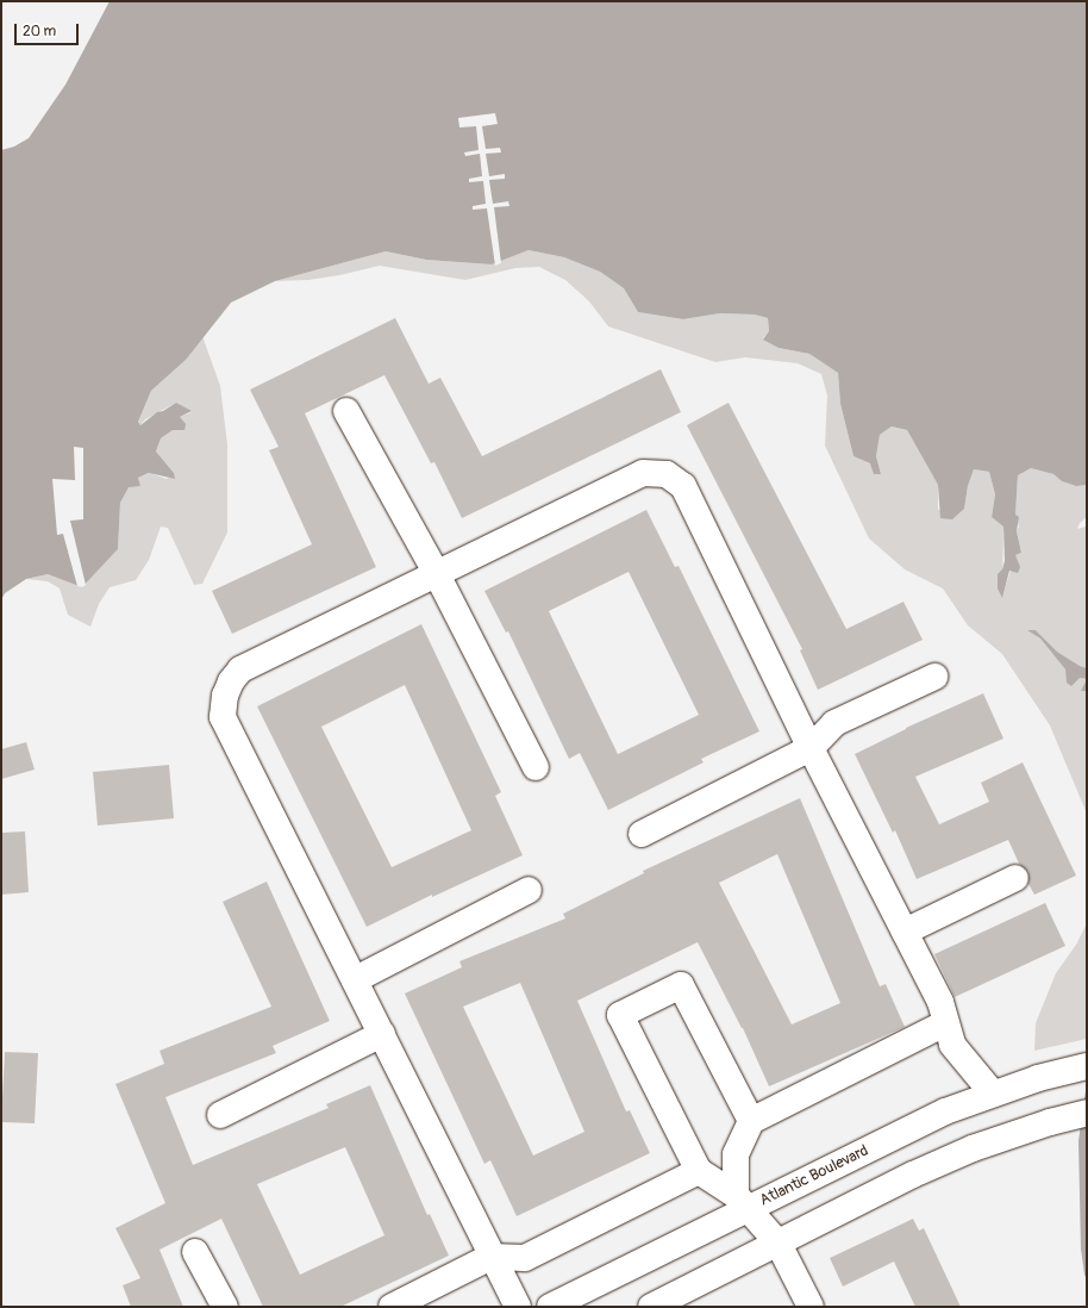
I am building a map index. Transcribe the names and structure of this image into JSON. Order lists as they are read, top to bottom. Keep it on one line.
{"streets":{"street":["Atlantic Boulevard"]},"scale_bar":"20 m"}
